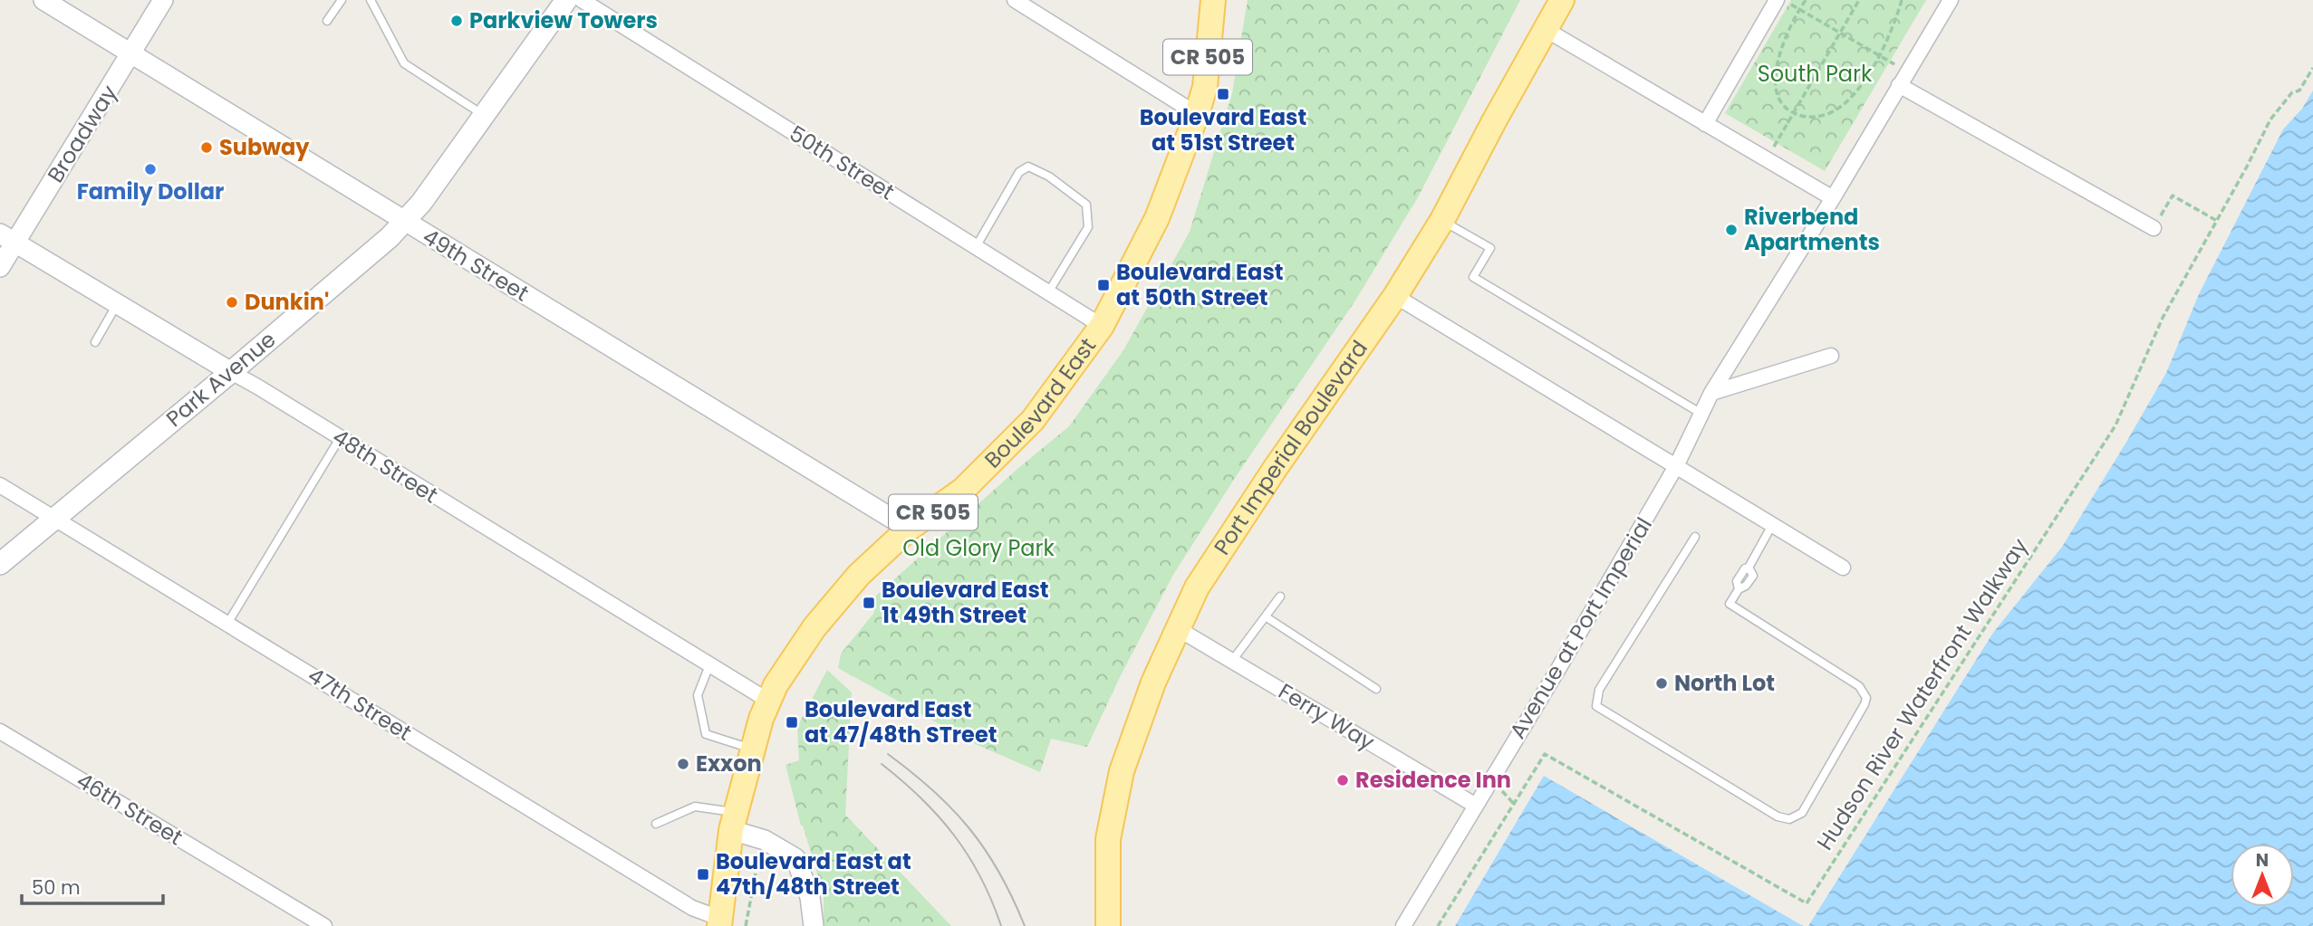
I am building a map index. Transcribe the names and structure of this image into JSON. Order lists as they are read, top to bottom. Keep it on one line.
{"streets":{"main road":["CR 505","Park Avenue","Boulevard East","Port Imperial Boulevard"],"street":["Broadway","50th Street","49th Street","48th Street","Avenue at Port Imperial","47th Street","Ferry Way","46th Street"],"path":["Hudson River Waterfront Walkway"]},"crossings":[["Broadway","49th Street"],["Broadway","48th Street"],["50th Street","Boulevard East"],["49th Street","Park Avenue"],["49th Street","Boulevard East"],["Park Avenue","48th Street"],["Park Avenue","47th Street"],["Boulevard East","48th Street"],["Boulevard East","47th Street"],["Port Imperial Boulevard","Ferry Way"],["Avenue at Port Imperial","Ferry Way"]],"parks":["South Park","Old Glory Park"],"places":{"other":["Parkview Towers","Subway","Family Dollar","Riverbend Apartments","Dunkin'","North Lot","Exxon","Residence Inn"],"transit":["Boulevard East at 51st Street","Boulevard East at 50th Street","Boulevard East 1t 49th Street","Boulevard East at 47/48th STreet","Boulevard East at 47th/48th Street"]},"scale_bar":"50 m","north":"top"}
